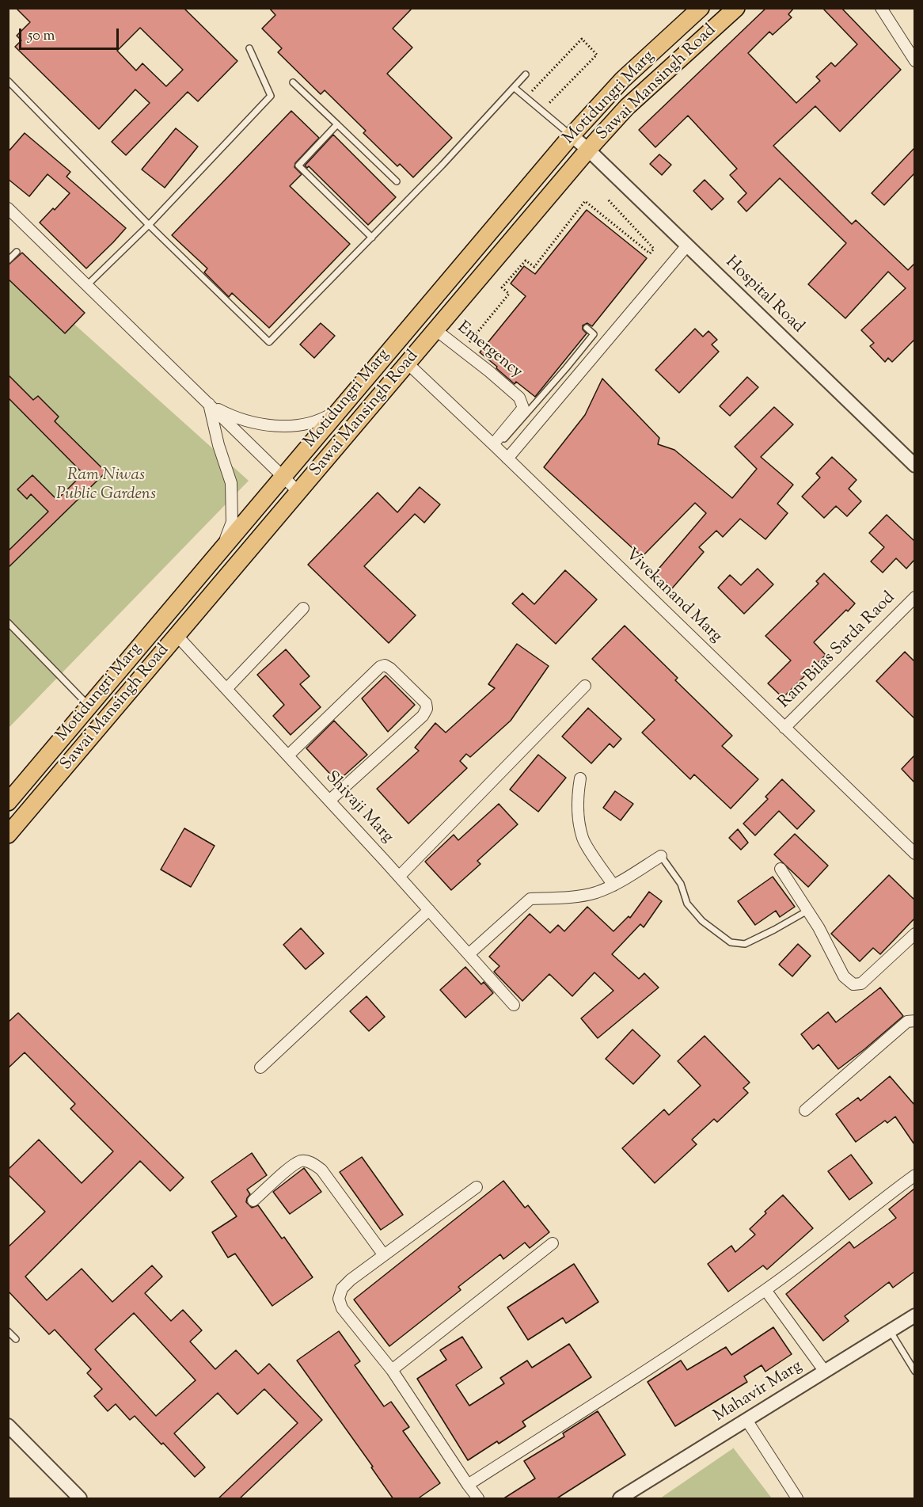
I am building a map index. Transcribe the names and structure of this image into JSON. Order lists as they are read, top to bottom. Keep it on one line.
{"streets":{"main road":["Sawai Mansingh Road","Motidungri Marg"],"street":["Hospital Road","Emergency","Vivekanand Marg","Ram Bilas Sarda Raod","Shivaji Marg","Mahavir Marg"]},"crossings":[["Sawai Mansingh Road","Hospital Road"],["Sawai Mansingh Road","Emergency"],["Sawai Mansingh Road","Vivekanand Marg"],["Sawai Mansingh Road","Shivaji Marg"],["Motidungri Marg","Hospital Road"],["Emergency","Vivekanand Marg"],["Vivekanand Marg","Ram Bilas Sarda Raod"]],"parks":["Ram Niwas Public Gardens"],"scale_bar":"50 m"}
